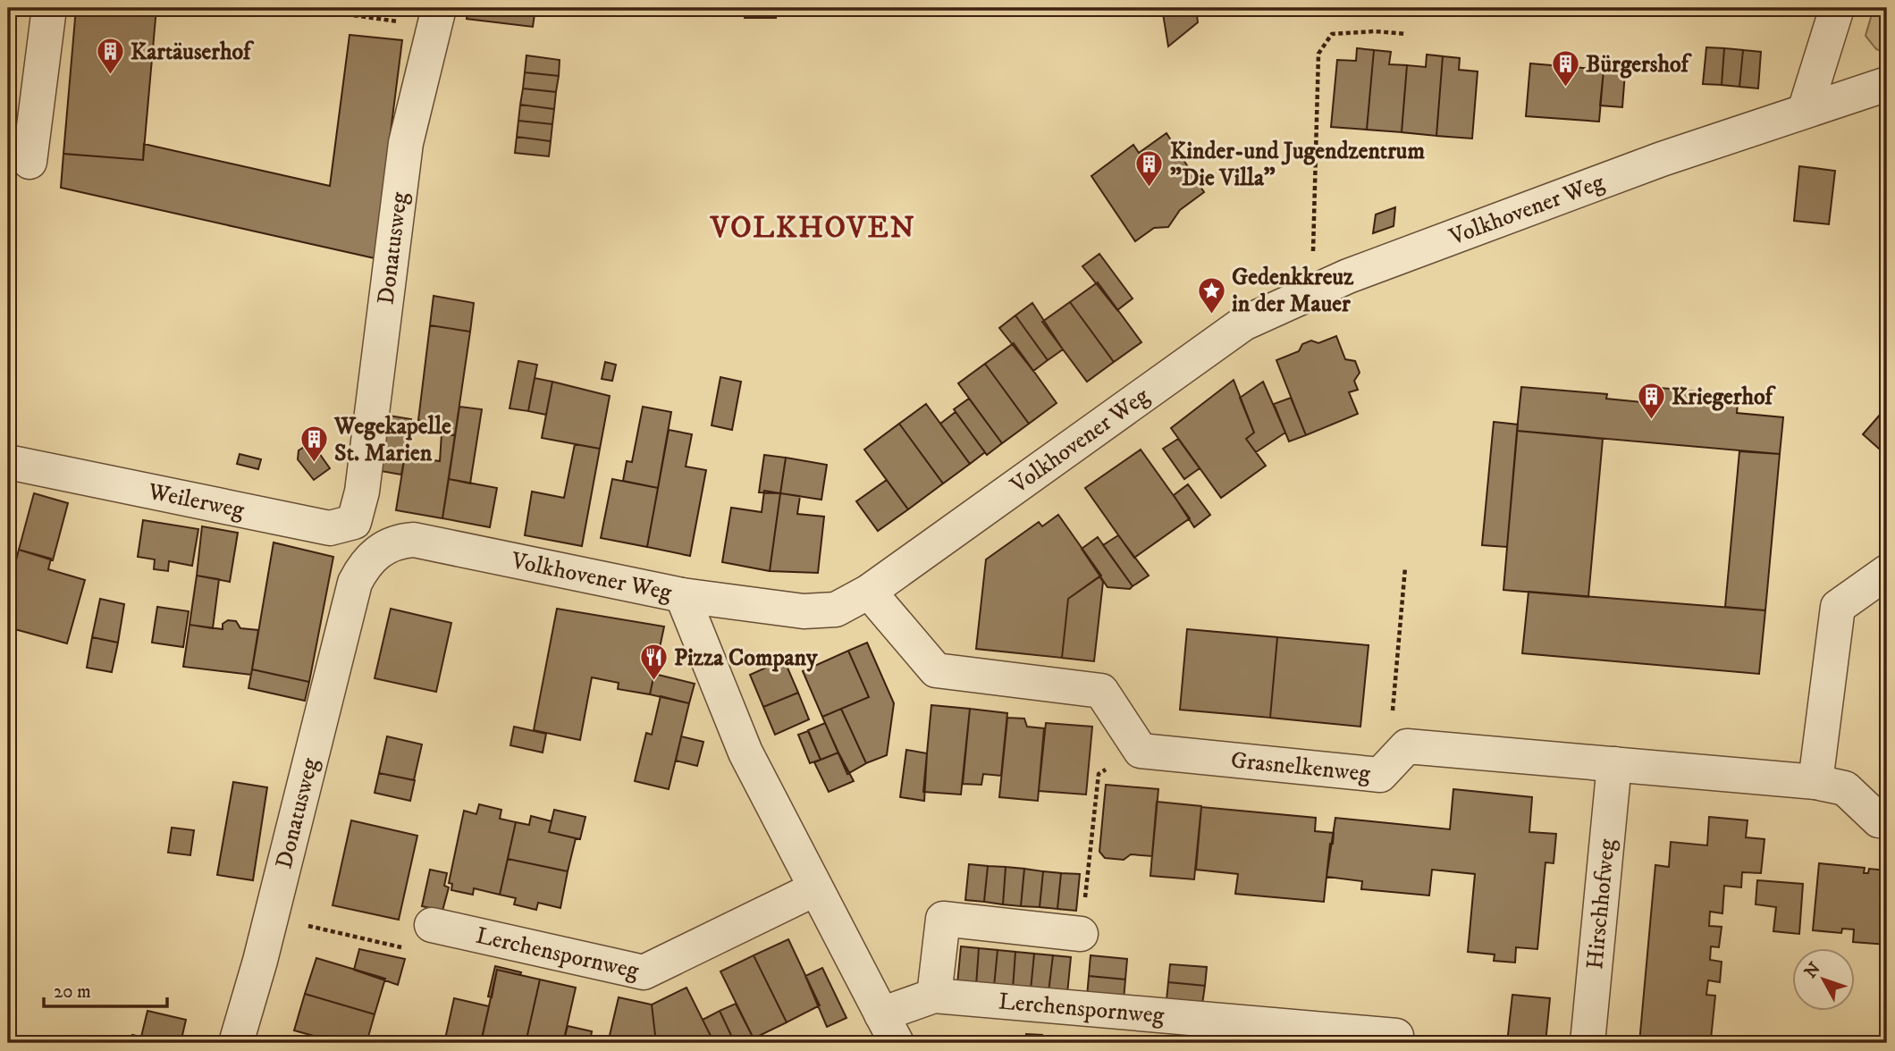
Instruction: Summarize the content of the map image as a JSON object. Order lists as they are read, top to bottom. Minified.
{"streets":{"street":["Volkhovener Weg","Donatusweg","Weilerweg","Grasnelkenweg","Hirschhofweg","Lerchenspornweg"]},"crossings":[["Volkhovener Weg","Donatusweg"],["Volkhovener Weg","Lerchenspornweg"],["Donatusweg","Weilerweg"]],"districts":["VOLKHOVEN"],"places":{"building":["Kartäuserhof","Bürgershof","Kinder-und Jugendzentrum \"Die Villa\"","Kriegerhof","Wegekapelle St. Marien"],"place":["Gedenkkreuz in der Mauer"],"restaurant":["Pizza Company"]},"scale_bar":"20 m","north":"top left"}
